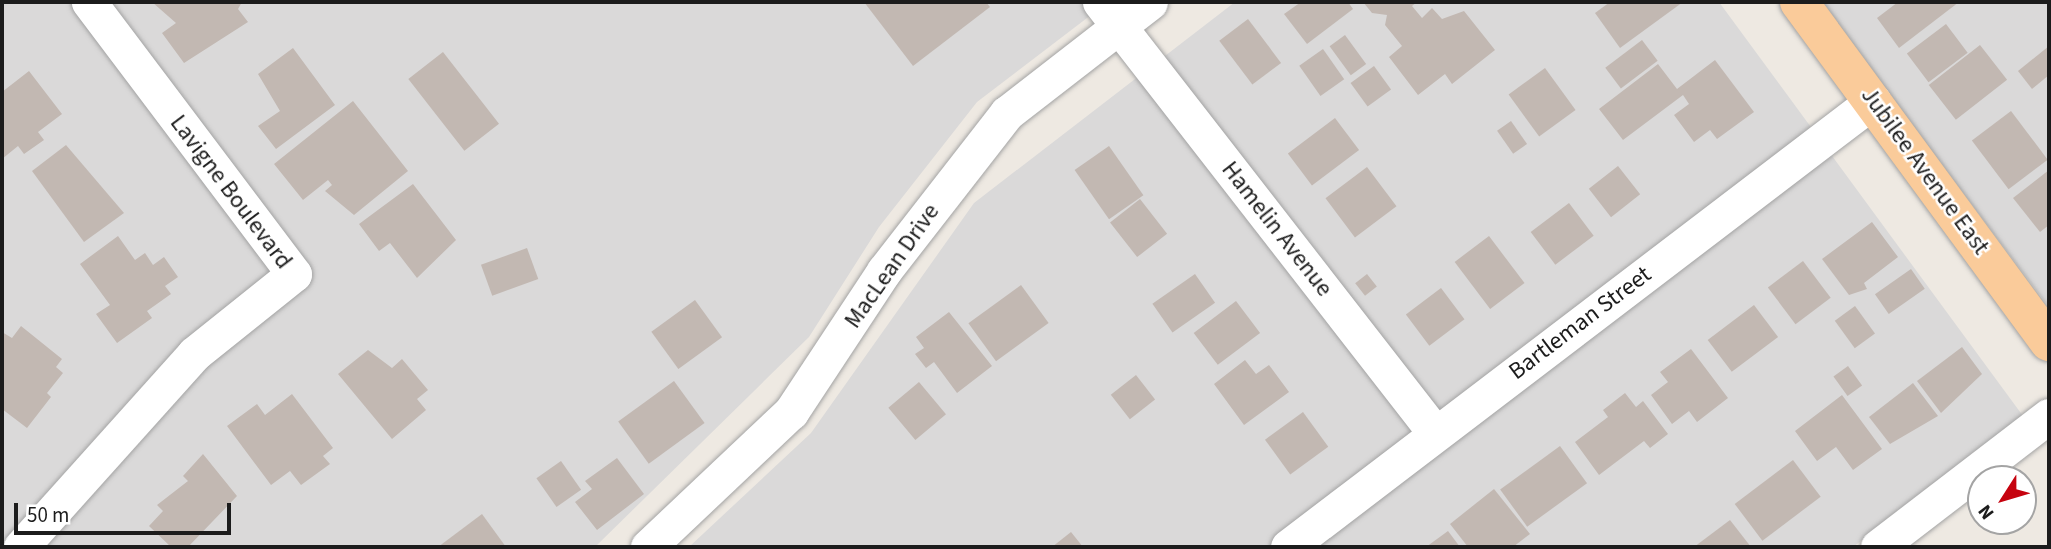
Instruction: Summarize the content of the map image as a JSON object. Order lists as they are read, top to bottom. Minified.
{"streets":{"main road":["Jubilee Avenue East"],"street":["Lavigne Boulevard","Hamelin Avenue","MacLean Drive","Bartleman Street"]},"crossings":[["Jubilee Avenue East","Bartleman Street"],["Hamelin Avenue","MacLean Drive"],["Hamelin Avenue","Bartleman Street"]],"scale_bar":"50 m","north":"bottom left"}
